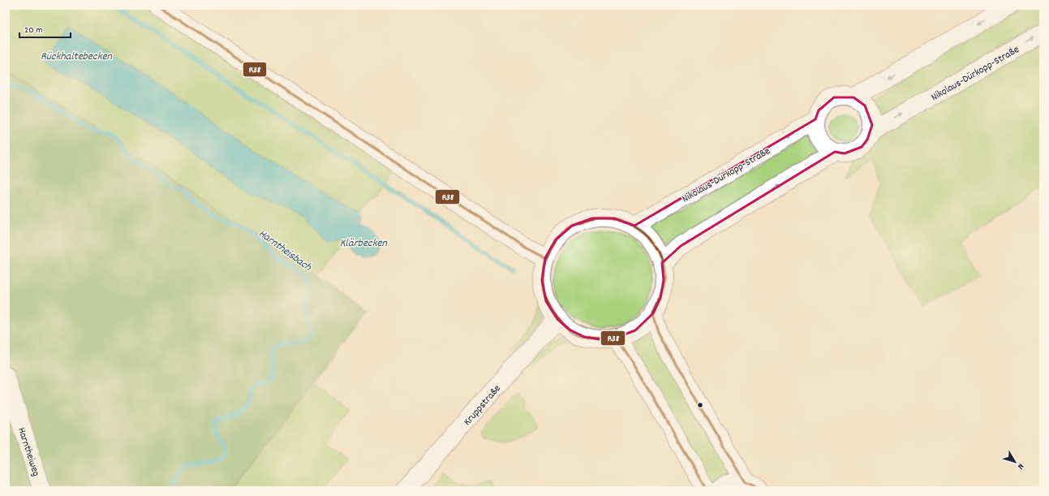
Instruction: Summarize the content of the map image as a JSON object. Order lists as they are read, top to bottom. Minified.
{"streets":{"street":["Nikolaus-Dürkopp-Straße","Kruppstraße","Harntheiweg"]},"water":["Rückhaltebecken","Klärbecken","Harntheisbach"],"lines":["transit line R38"],"scale_bar":"20 m","north":"bottom right"}
